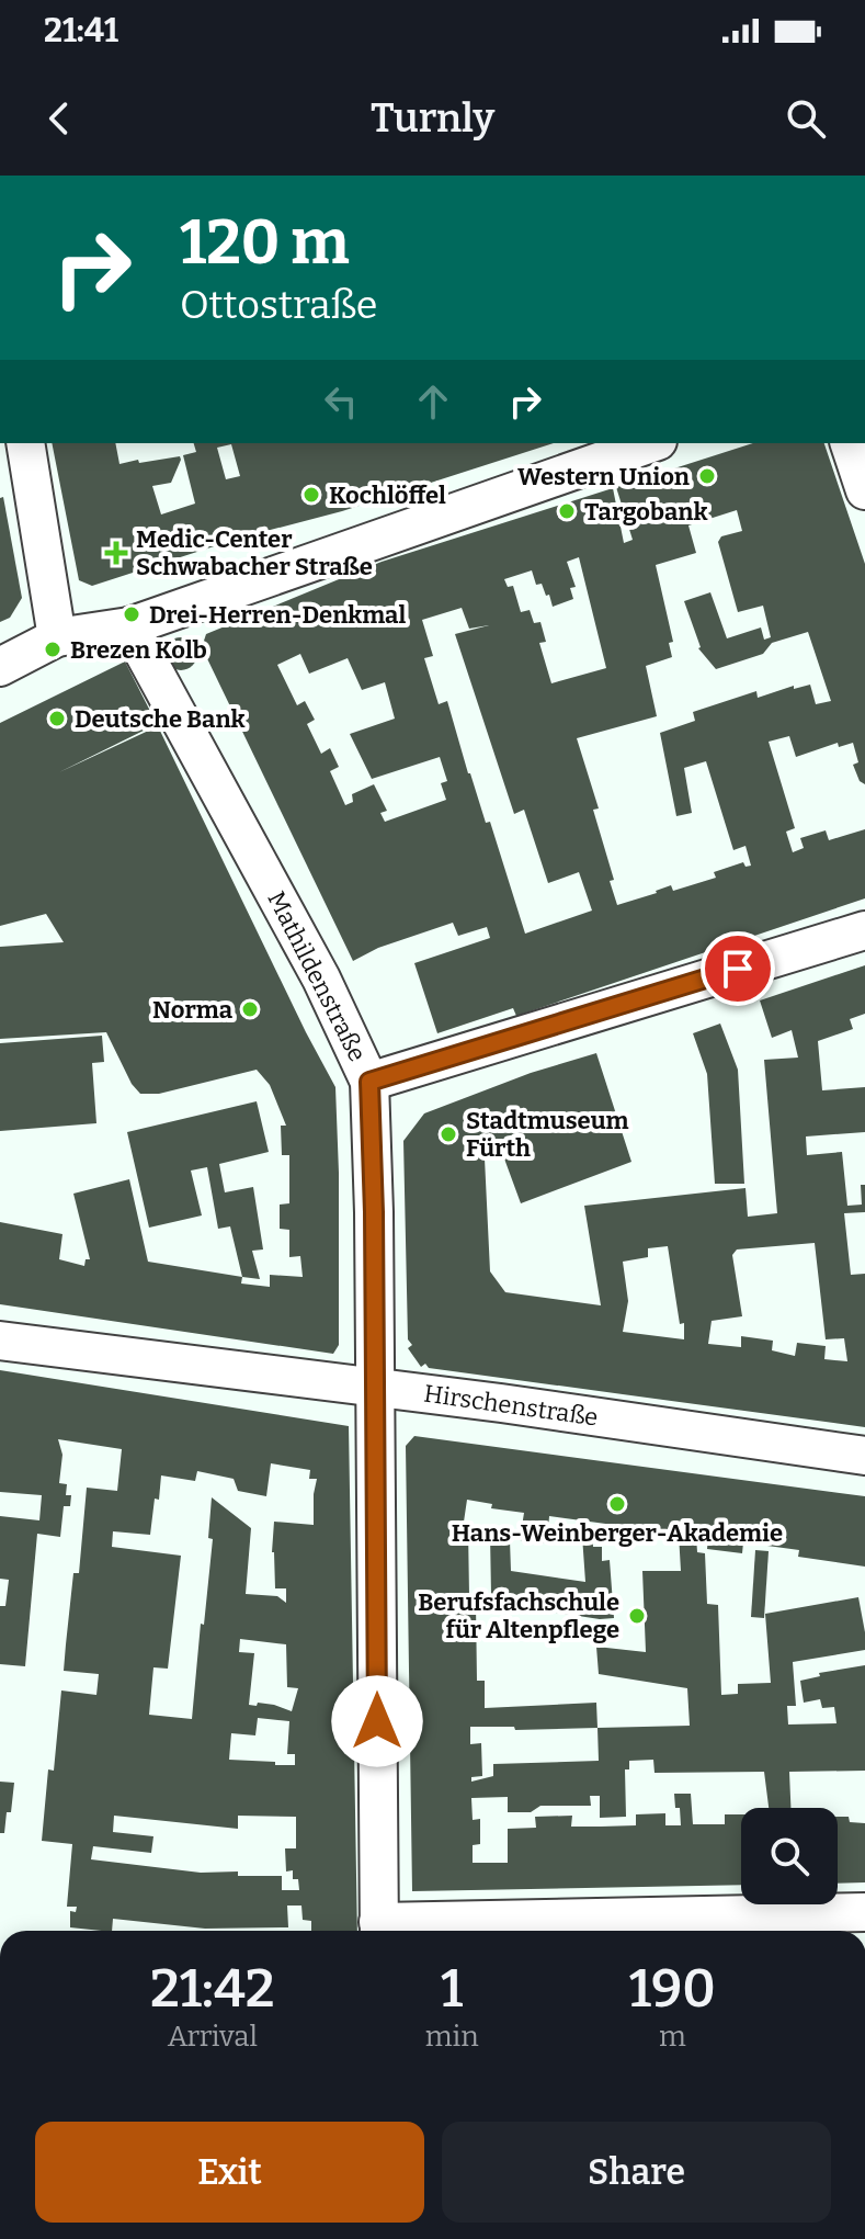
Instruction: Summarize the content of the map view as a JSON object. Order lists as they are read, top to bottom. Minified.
{"streets":{"street":["Mathildenstraße","Hirschenstraße"]},"crossings":[["Mathildenstraße","Hirschenstraße"]],"places":{"other":["Western Union","Kochlöffel","Targobank","Drei-Herren-Denkmal","Brezen Kolb","Deutsche Bank","Norma","Stadtmuseum Fürth","Hans-Weinberger-Akademie","Berufsfachschule für Altenpflege"],"health":["Medic-Center Schwabacher Straße"]},"page":{"status":"21:41","header":"Turnly","turn":["120 m","Ottostraße"],"eta":["21:42","Arrival","1","min","190","m"],"buttons":["Exit","Share"]}}
